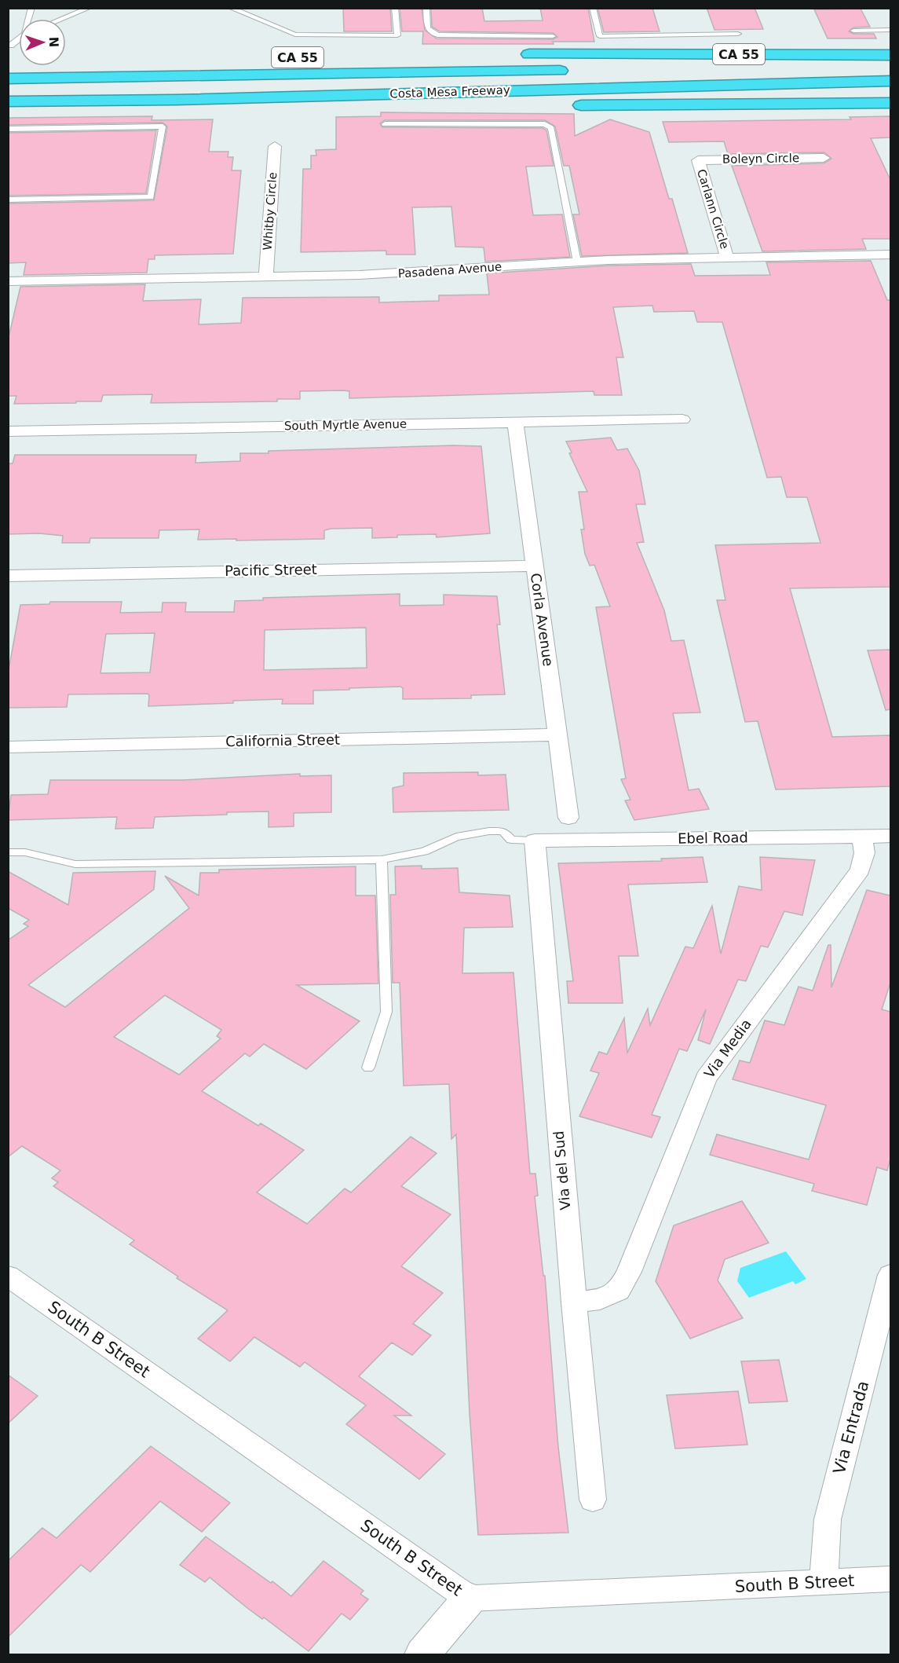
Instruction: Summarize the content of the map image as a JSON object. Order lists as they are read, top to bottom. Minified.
{"streets":{"highway":["CA 55","Costa Mesa Freeway"],"street":["Boleyn Circle","Carlann Circle","Whitby Circle","Pasadena Avenue","South Myrtle Avenue","Pacific Street","Corla Avenue","California Street","Ebel Road","Via Media","Via del Sud","South B Street","Via Entrada"]},"crossings":[["Boleyn Circle","Carlann Circle"],["Carlann Circle","Pasadena Avenue"],["Whitby Circle","Pasadena Avenue"],["South Myrtle Avenue","Corla Avenue"],["Pacific Street","Corla Avenue"],["Corla Avenue","California Street"],["Ebel Road","Via Media"],["Ebel Road","Via del Sud"],["Via Media","Via del Sud"],["South B Street","Via Entrada"]],"north":"right"}
